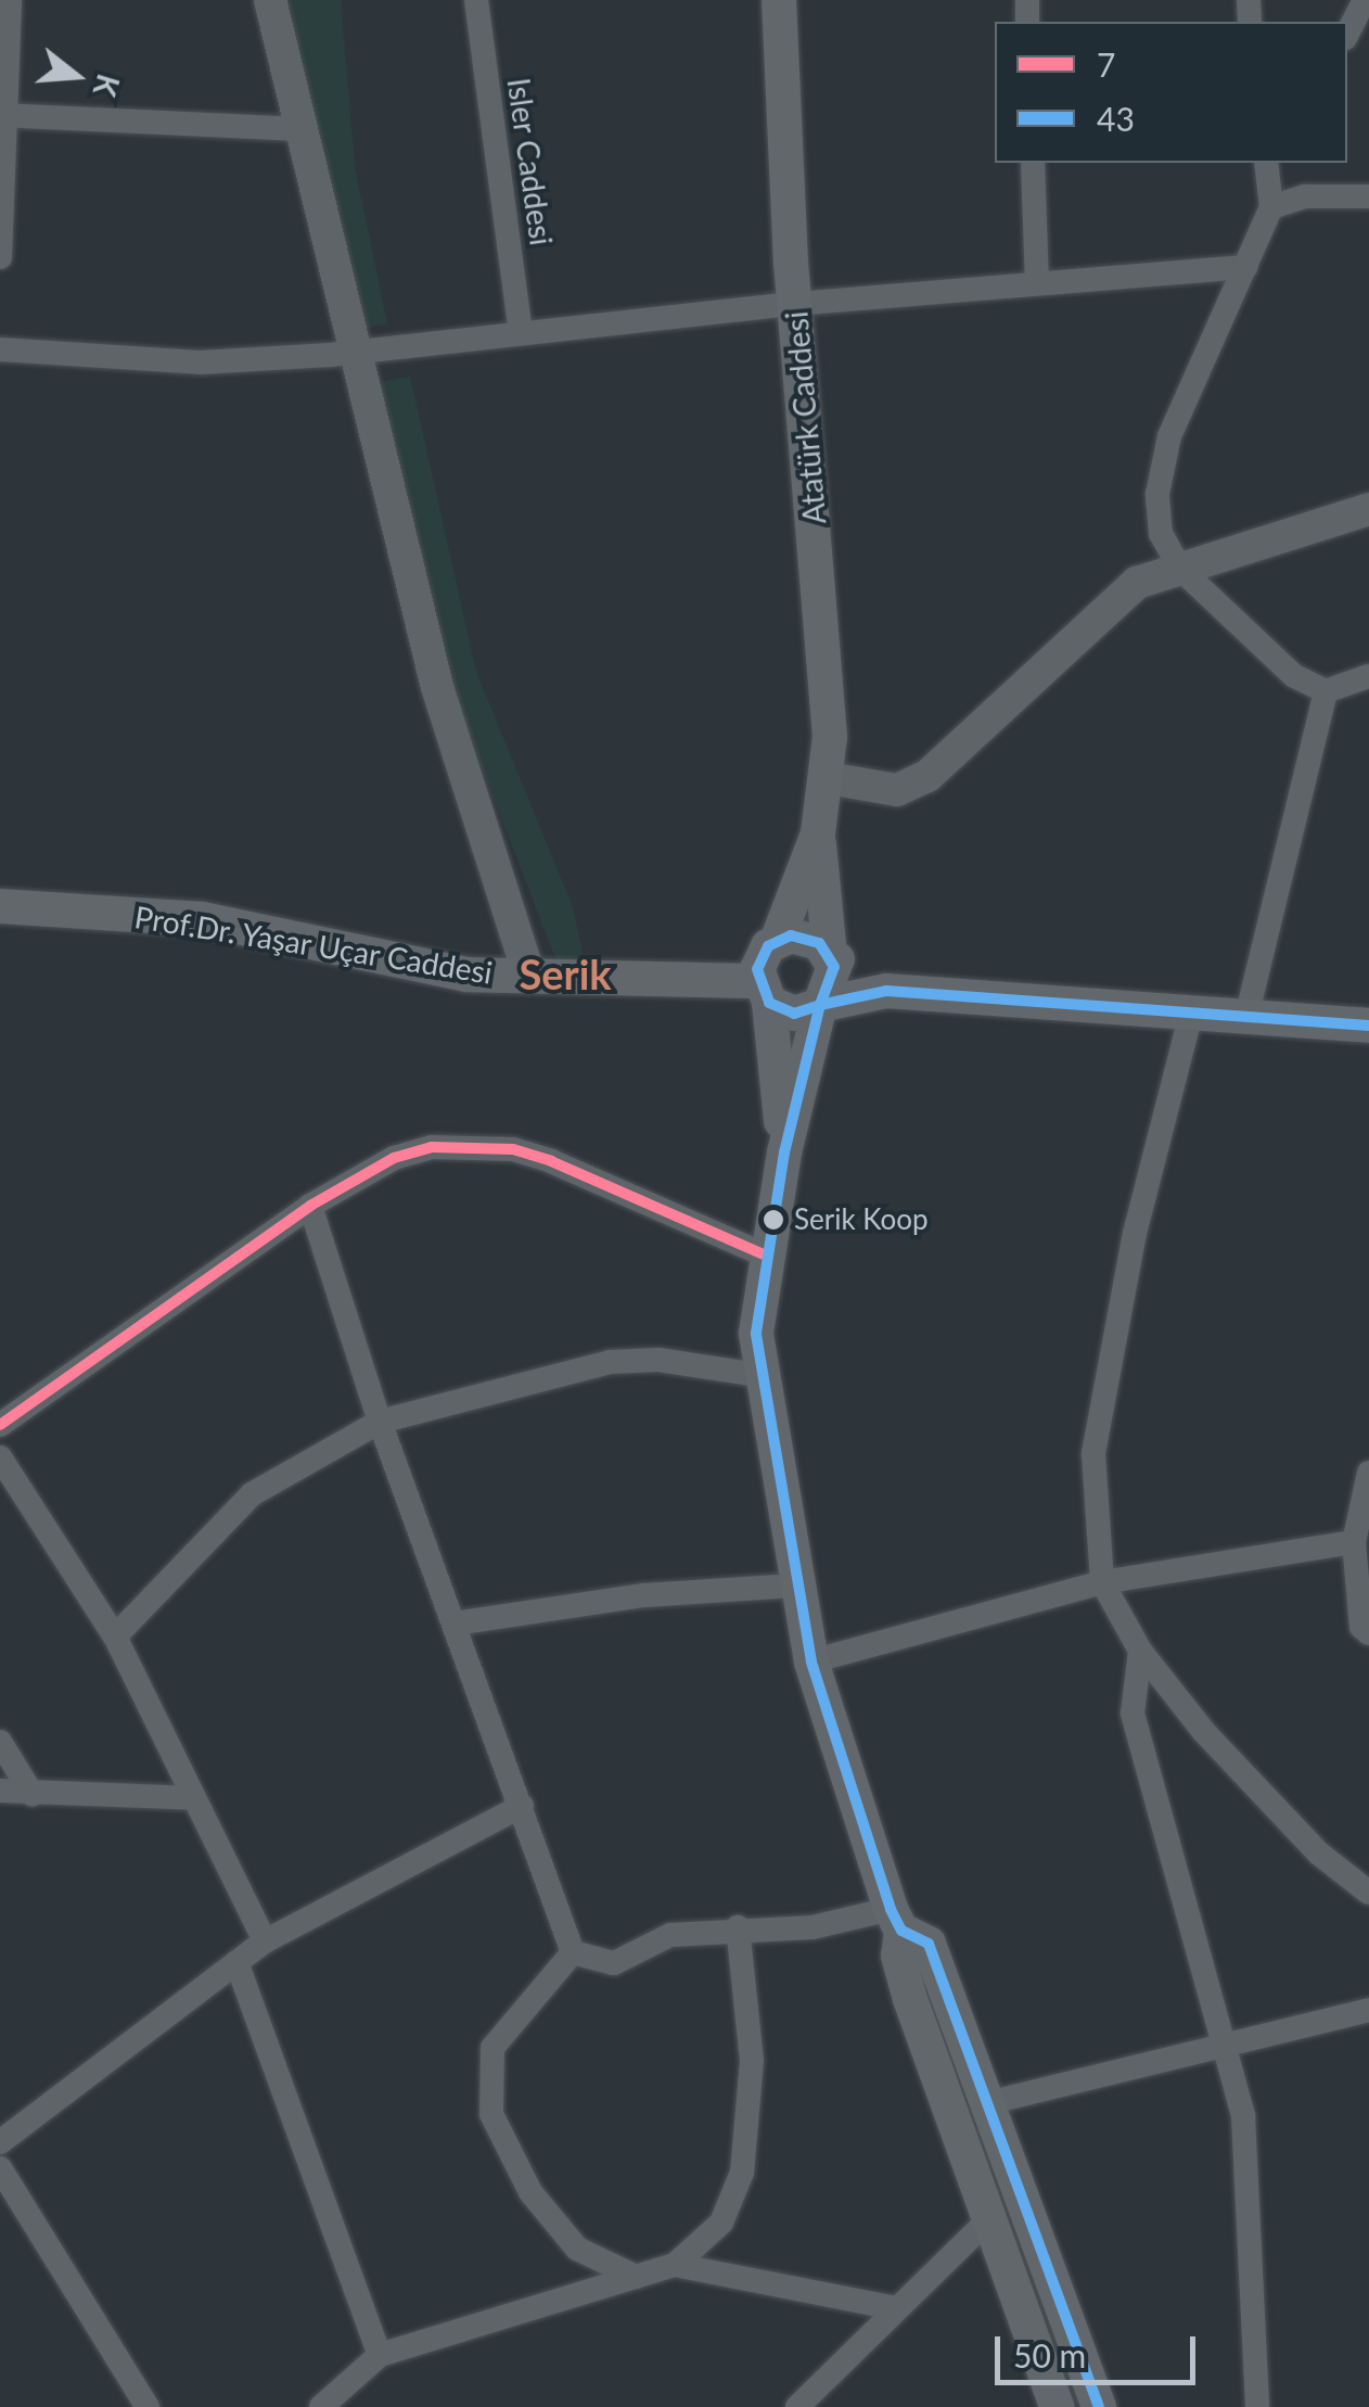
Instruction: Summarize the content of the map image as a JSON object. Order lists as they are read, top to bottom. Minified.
{"streets":{"main road":["Atatürk Caddesi","Prof.Dr. Yaşar Uçar Caddesi"],"street":["Isler Caddesi"]},"crossings":[["Atatürk Caddesi","Prof.Dr. Yaşar Uçar Caddesi"]],"districts":["Serik"],"places":["Serik Koop"],"lines":["transit line 43","transit line 7"],"legend":["7","43"],"scale_bar":"50 m","north":"right"}
